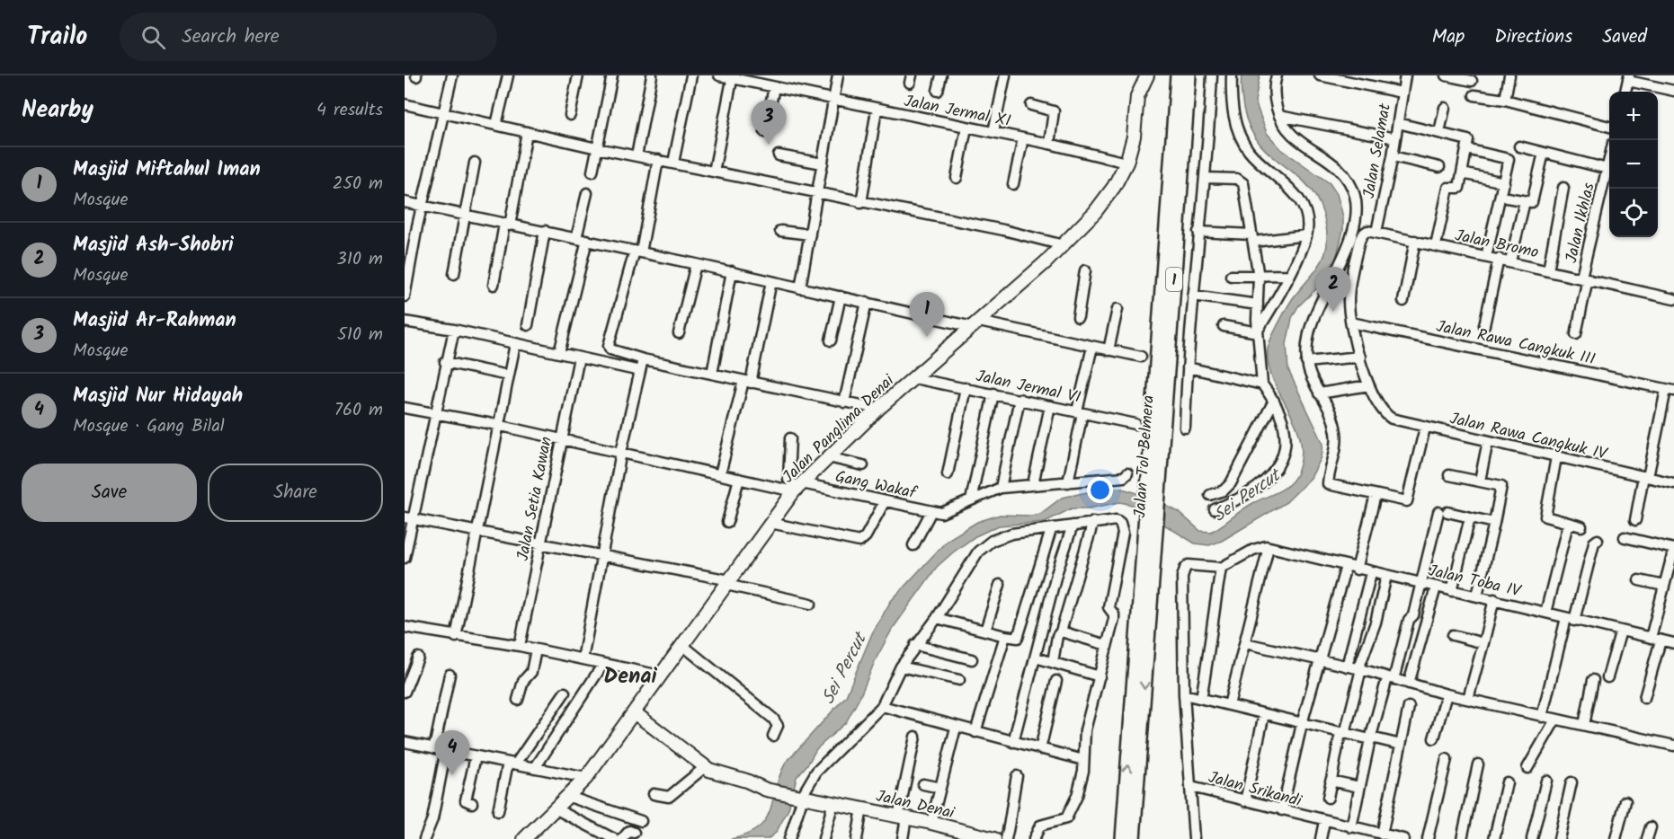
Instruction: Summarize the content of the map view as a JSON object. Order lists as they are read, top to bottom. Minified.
{"streets":{"highway":["1","Jalan Tol Belmera"],"main road":["Jalan Panglima Denai","Jalan Denai"],"street":["Jalan Jermal XI","Jalan Selamat","Jalan Ikhlas","Jalan Bromo","Jalan Rawa Cangkuk III","Jalan Jermal VI","Jalan Rawa Cangkuk IV","Gang Wakaf","Jalan Setia Kawan","Jalan Toba IV","Jalan Srikandi"]},"crossings":[["Jalan Jermal XI","Jalan Panglima Denai"],["Jalan Selamat","Jalan Bromo"],["Jalan Ikhlas","Jalan Bromo"],["Jalan Jermal VI","Jalan Panglima Denai"],["Jalan Panglima Denai","Gang Wakaf"],["Jalan Panglima Denai","Jalan Denai"],["Gang Wakaf","Jalan Setia Kawan"]],"districts":["Denai"],"water":["Sei Percut"],"page":{"header":"Trailo","search":"Search here","nav":["Map","Directions","Saved"],"heading":["Nearby","4 results"],"map_buttons":["+","−"],"pins":["3","2","1","4"],"list":[{"mark":"1","name":"Masjid Miftahul Iman","note":"Mosque","value":"250 m"},{"mark":"2","name":"Masjid Ash-Shobri","note":"Mosque","value":"310 m"},{"mark":"3","name":"Masjid Ar-Rahman","note":"Mosque","value":"510 m"},{"mark":"4","name":"Masjid Nur Hidayah","note":"Mosque · Gang Bilal","value":"760 m"}],"buttons":["Save","Share"]}}
